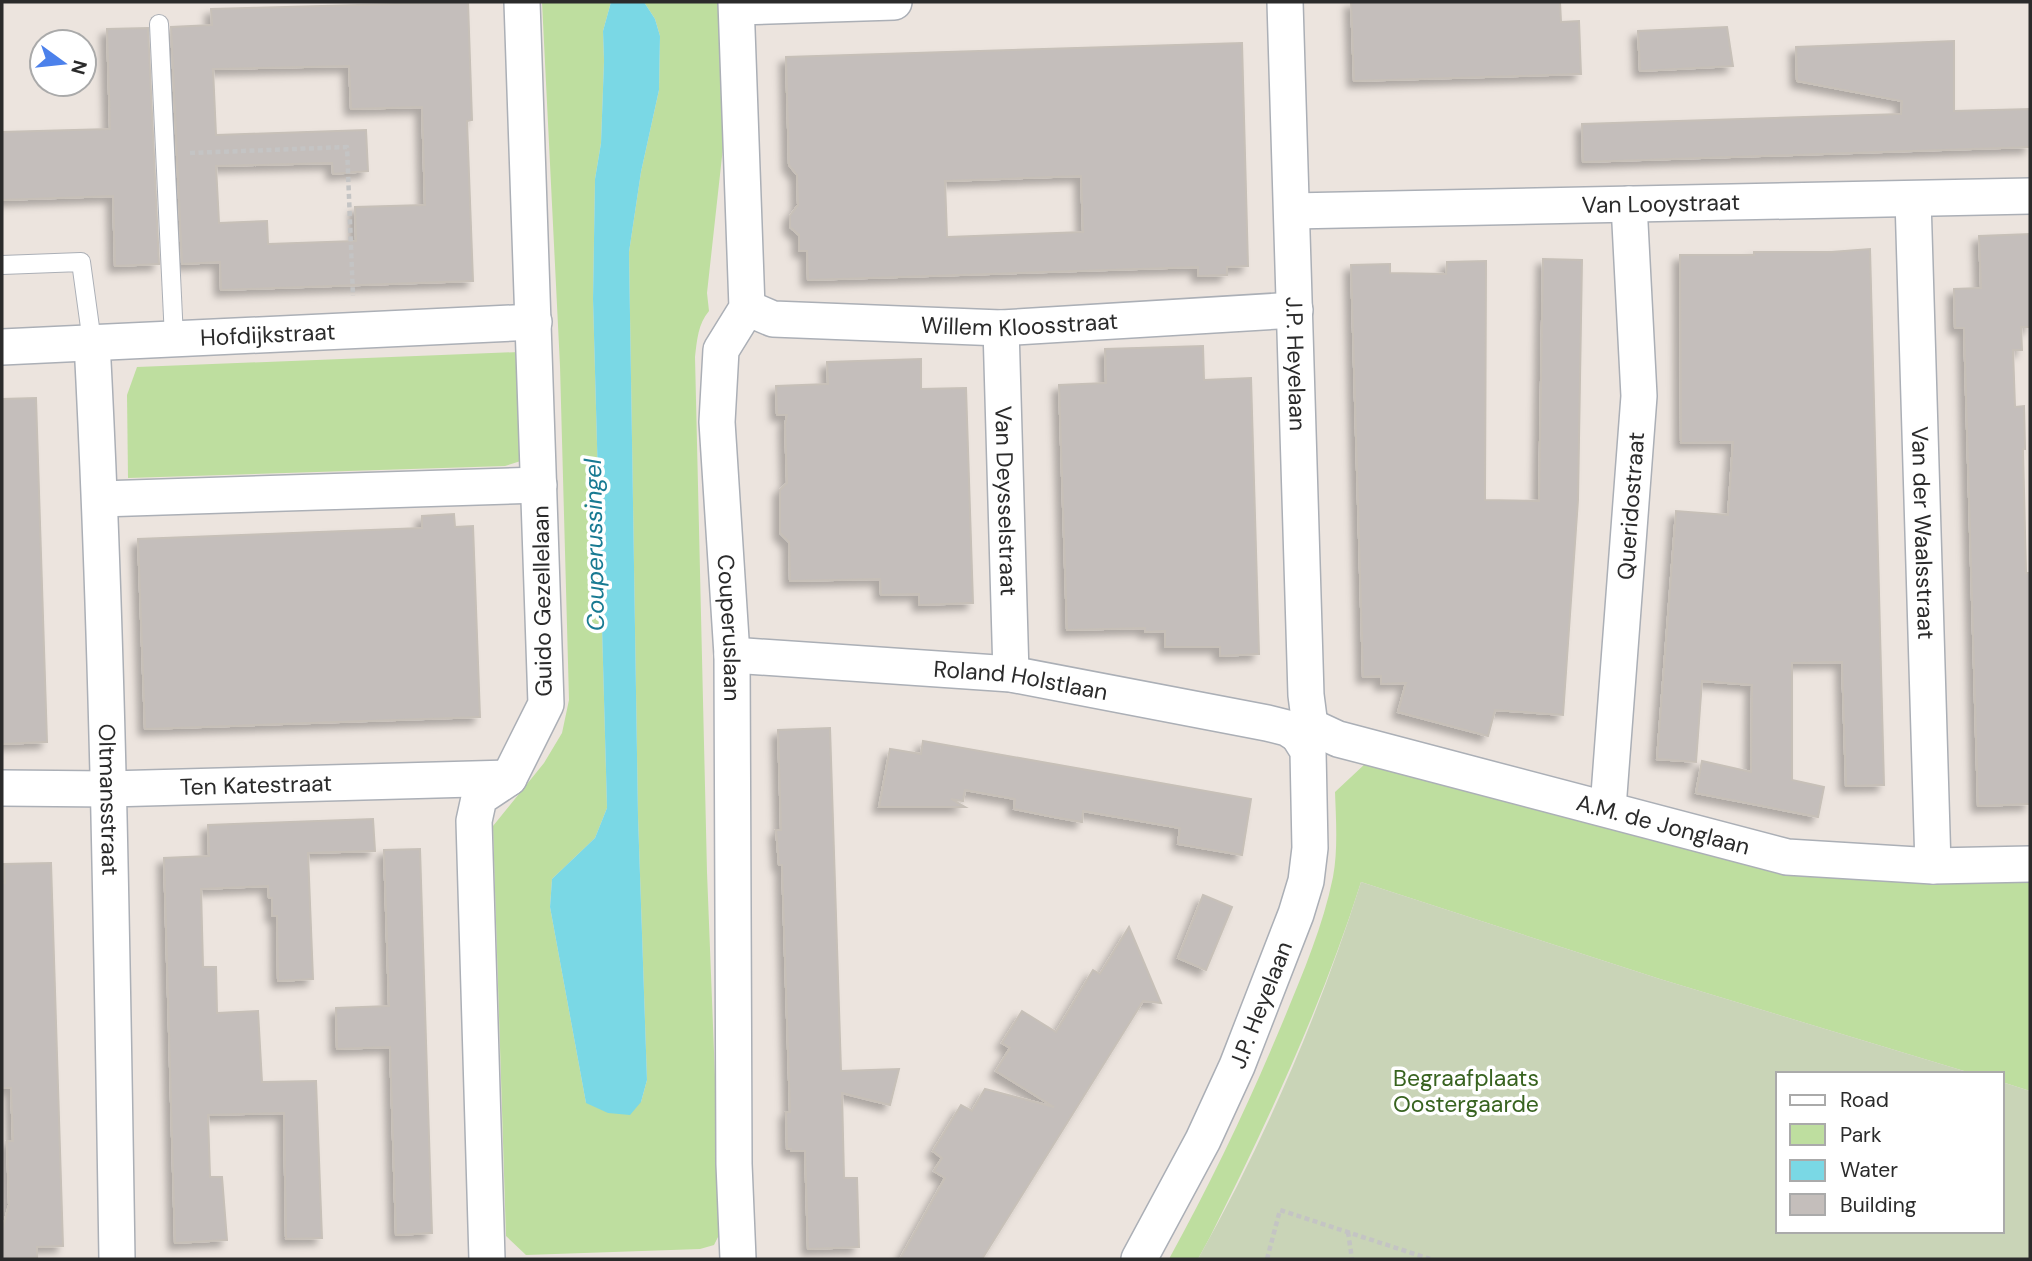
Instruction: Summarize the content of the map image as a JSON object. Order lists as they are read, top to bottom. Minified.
{"streets":{"street":["Van Looystraat","Willem Kloosstraat","Hofdijkstraat","J.P. Heyelaan","Van Deysselstraat","Queridostraat","Van der Waalsstraat","Guido Gezellelaan","Couperuslaan","Roland Holstlaan","Ten Katestraat","Oltmansstraat","A.M. de Jonglaan"]},"crossings":[["Van Looystraat","J.P. Heyelaan"],["Van Looystraat","Queridostraat"],["Van Looystraat","Van der Waalsstraat"],["Willem Kloosstraat","J.P. Heyelaan"],["Willem Kloosstraat","Van Deysselstraat"],["Willem Kloosstraat","Couperuslaan"],["Hofdijkstraat","Guido Gezellelaan"],["Hofdijkstraat","Oltmansstraat"],["J.P. Heyelaan","Roland Holstlaan"],["J.P. Heyelaan","A.M. de Jonglaan"],["Van Deysselstraat","Roland Holstlaan"],["Queridostraat","A.M. de Jonglaan"],["Van der Waalsstraat","A.M. de Jonglaan"],["Guido Gezellelaan","Ten Katestraat"],["Couperuslaan","Roland Holstlaan"],["Roland Holstlaan","A.M. de Jonglaan"],["Ten Katestraat","Oltmansstraat"]],"water":["Couperussingel"],"parks":["Begraafplaats Oostergaarde"],"legend":["Road","Park","Water","Building"],"north":"right"}
